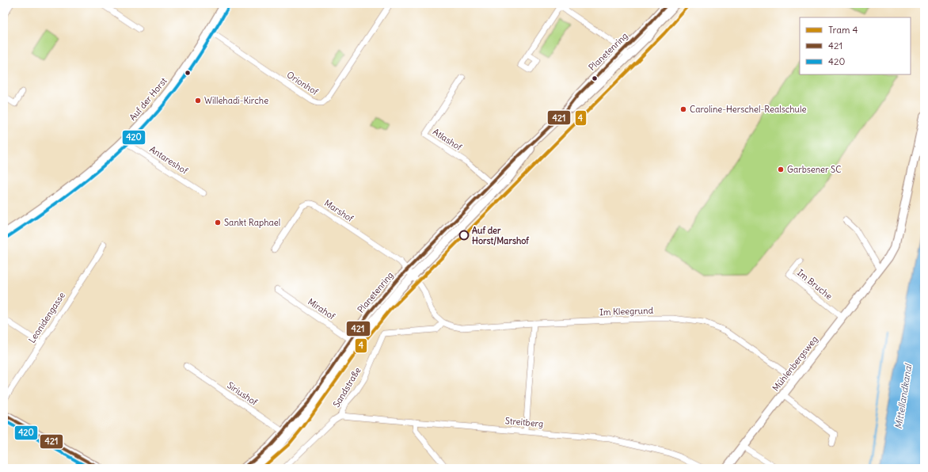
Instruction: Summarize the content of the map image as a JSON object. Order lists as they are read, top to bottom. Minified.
{"streets":{"street":["Planetenring","Orionhof","Auf der Horst","Atlashof","Antareshof","Marshof","Im Bruche","Mirahof","Im Kleegrund","Leonidengasse","Mühlenbergsweg","Sandstraße","Siriushof","Streitberg"]},"crossings":[["Planetenring","Atlashof"],["Planetenring","Marshof"],["Planetenring","Mirahof"],["Planetenring","Im Kleegrund"],["Planetenring","Siriushof"],["Orionhof","Auf der Horst"],["Auf der Horst","Antareshof"],["Marshof","Im Kleegrund"],["Im Bruche","Mühlenbergsweg"],["Im Kleegrund","Mühlenbergsweg"],["Im Kleegrund","Sandstraße"],["Sandstraße","Streitberg"]],"water":["Mittellandkanal"],"places":["Willehadi-Kirche","Caroline-Herschel-Realschule","Garbsener SC","Sankt Raphael","Auf der Horst/Marshof"],"lines":["tram line 4","transit line 421","transit line 420"],"legend":["Tram 4","421","420"]}
